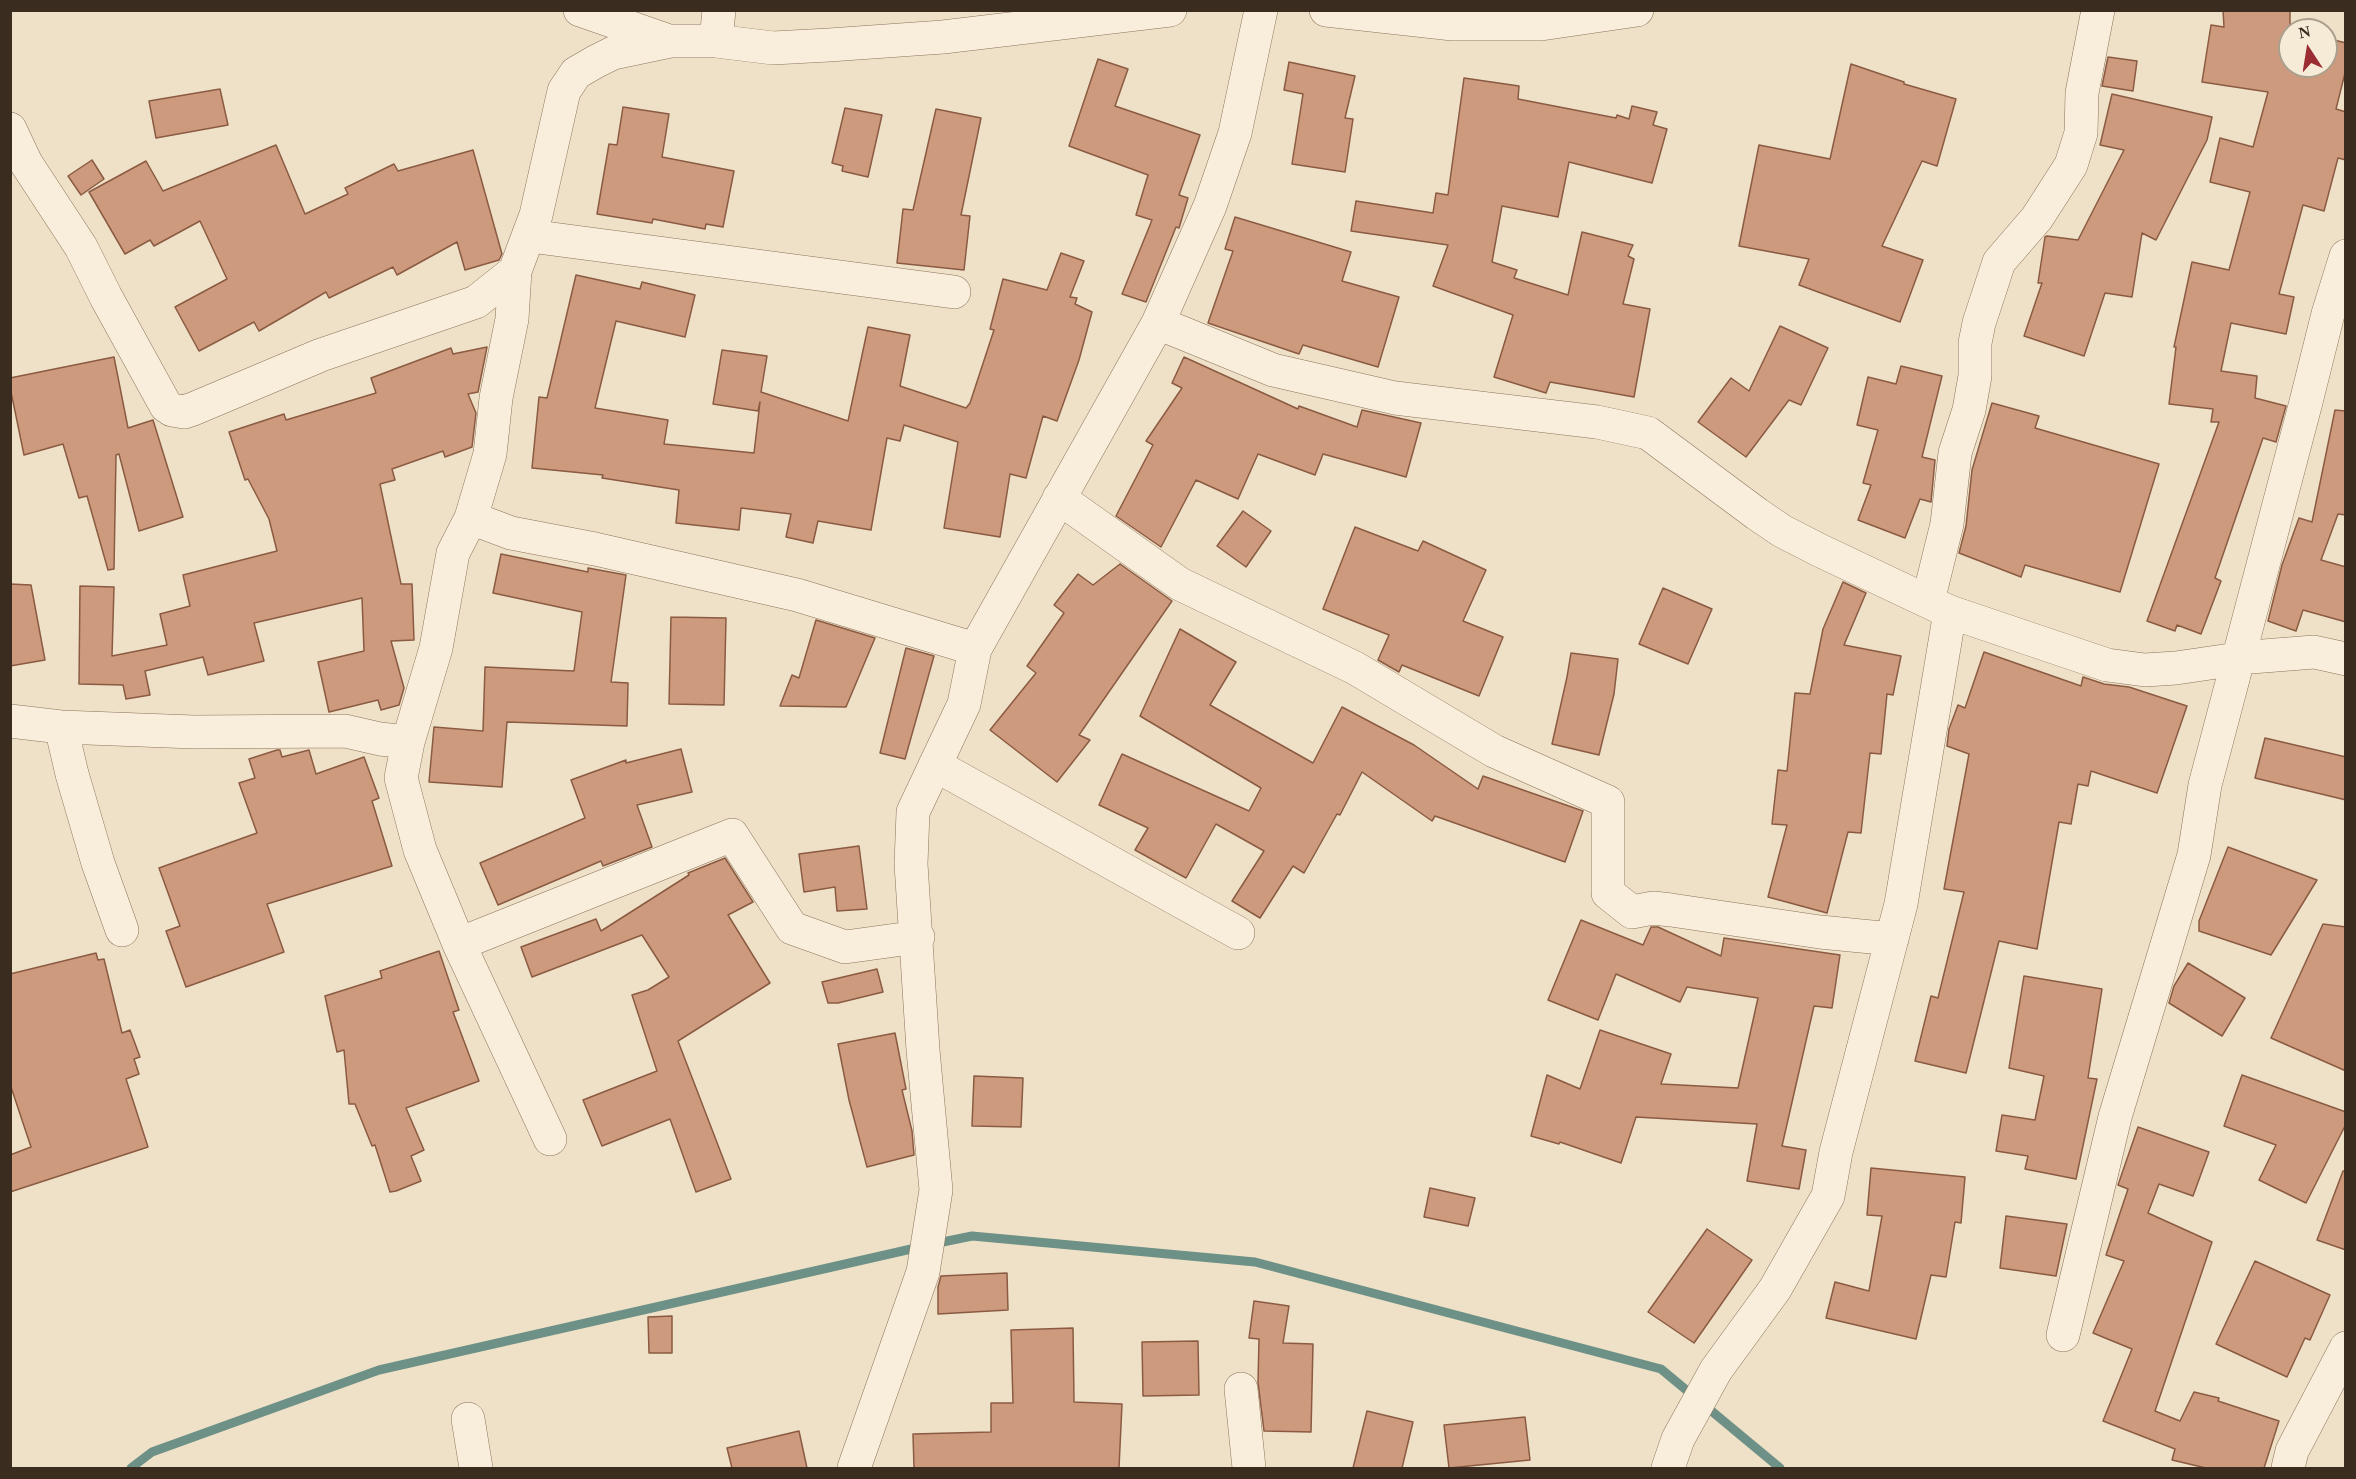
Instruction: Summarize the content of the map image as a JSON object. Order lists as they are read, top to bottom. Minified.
{"north":"top"}
